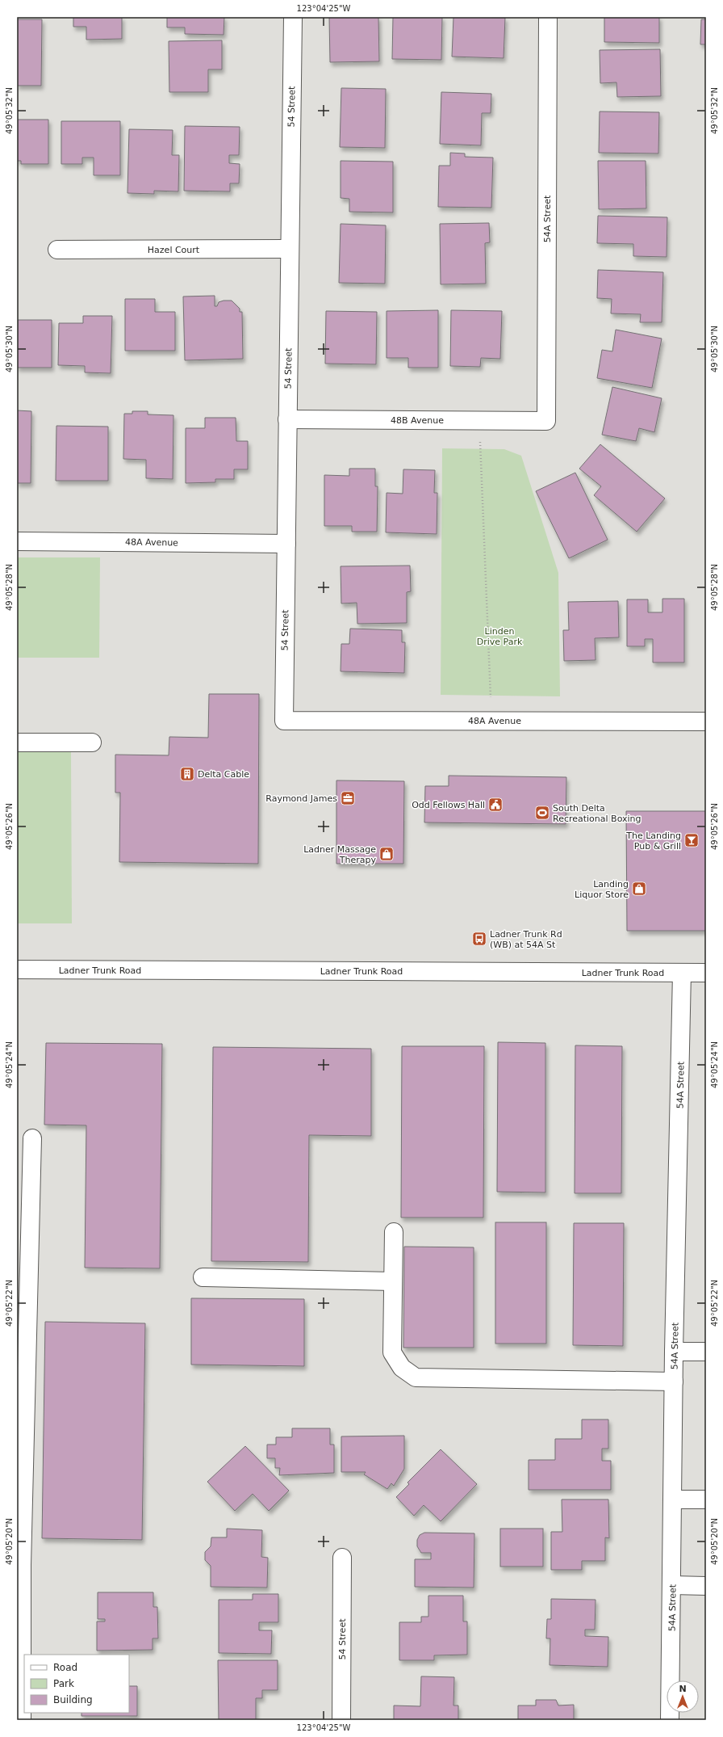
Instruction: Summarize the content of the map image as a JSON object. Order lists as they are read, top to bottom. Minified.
{"streets":{"street":["54 Street","54A Street","Hazel Court","48B Avenue","48A Avenue","Ladner Trunk Road"]},"crossings":[["54 Street","Hazel Court"],["54 Street","48B Avenue"],["54 Street","48A Avenue"],["54A Street","48B Avenue"],["54A Street","Ladner Trunk Road"]],"parks":["Linden Drive Park"],"places":{"building":["Delta Cable"],"office":["Raymond James"],"public building":["Odd Fellows Hall"],"sports":["South Delta Recreational Boxing"],"bar":["The Landing Pub & Grill"],"shop":["Ladner Massage Therapy","Landing Liquor Store"],"bus stop":["Ladner Trunk Rd (WB) at 54A St"]},"legend":["Road","Park","Building"],"north":"top","coordinates":["123°04'25\"W","49°05'32\"N","49°05'30\"N","49°05'28\"N","49°05'26\"N","49°05'24\"N","49°05'22\"N","49°05'20\"N"]}
